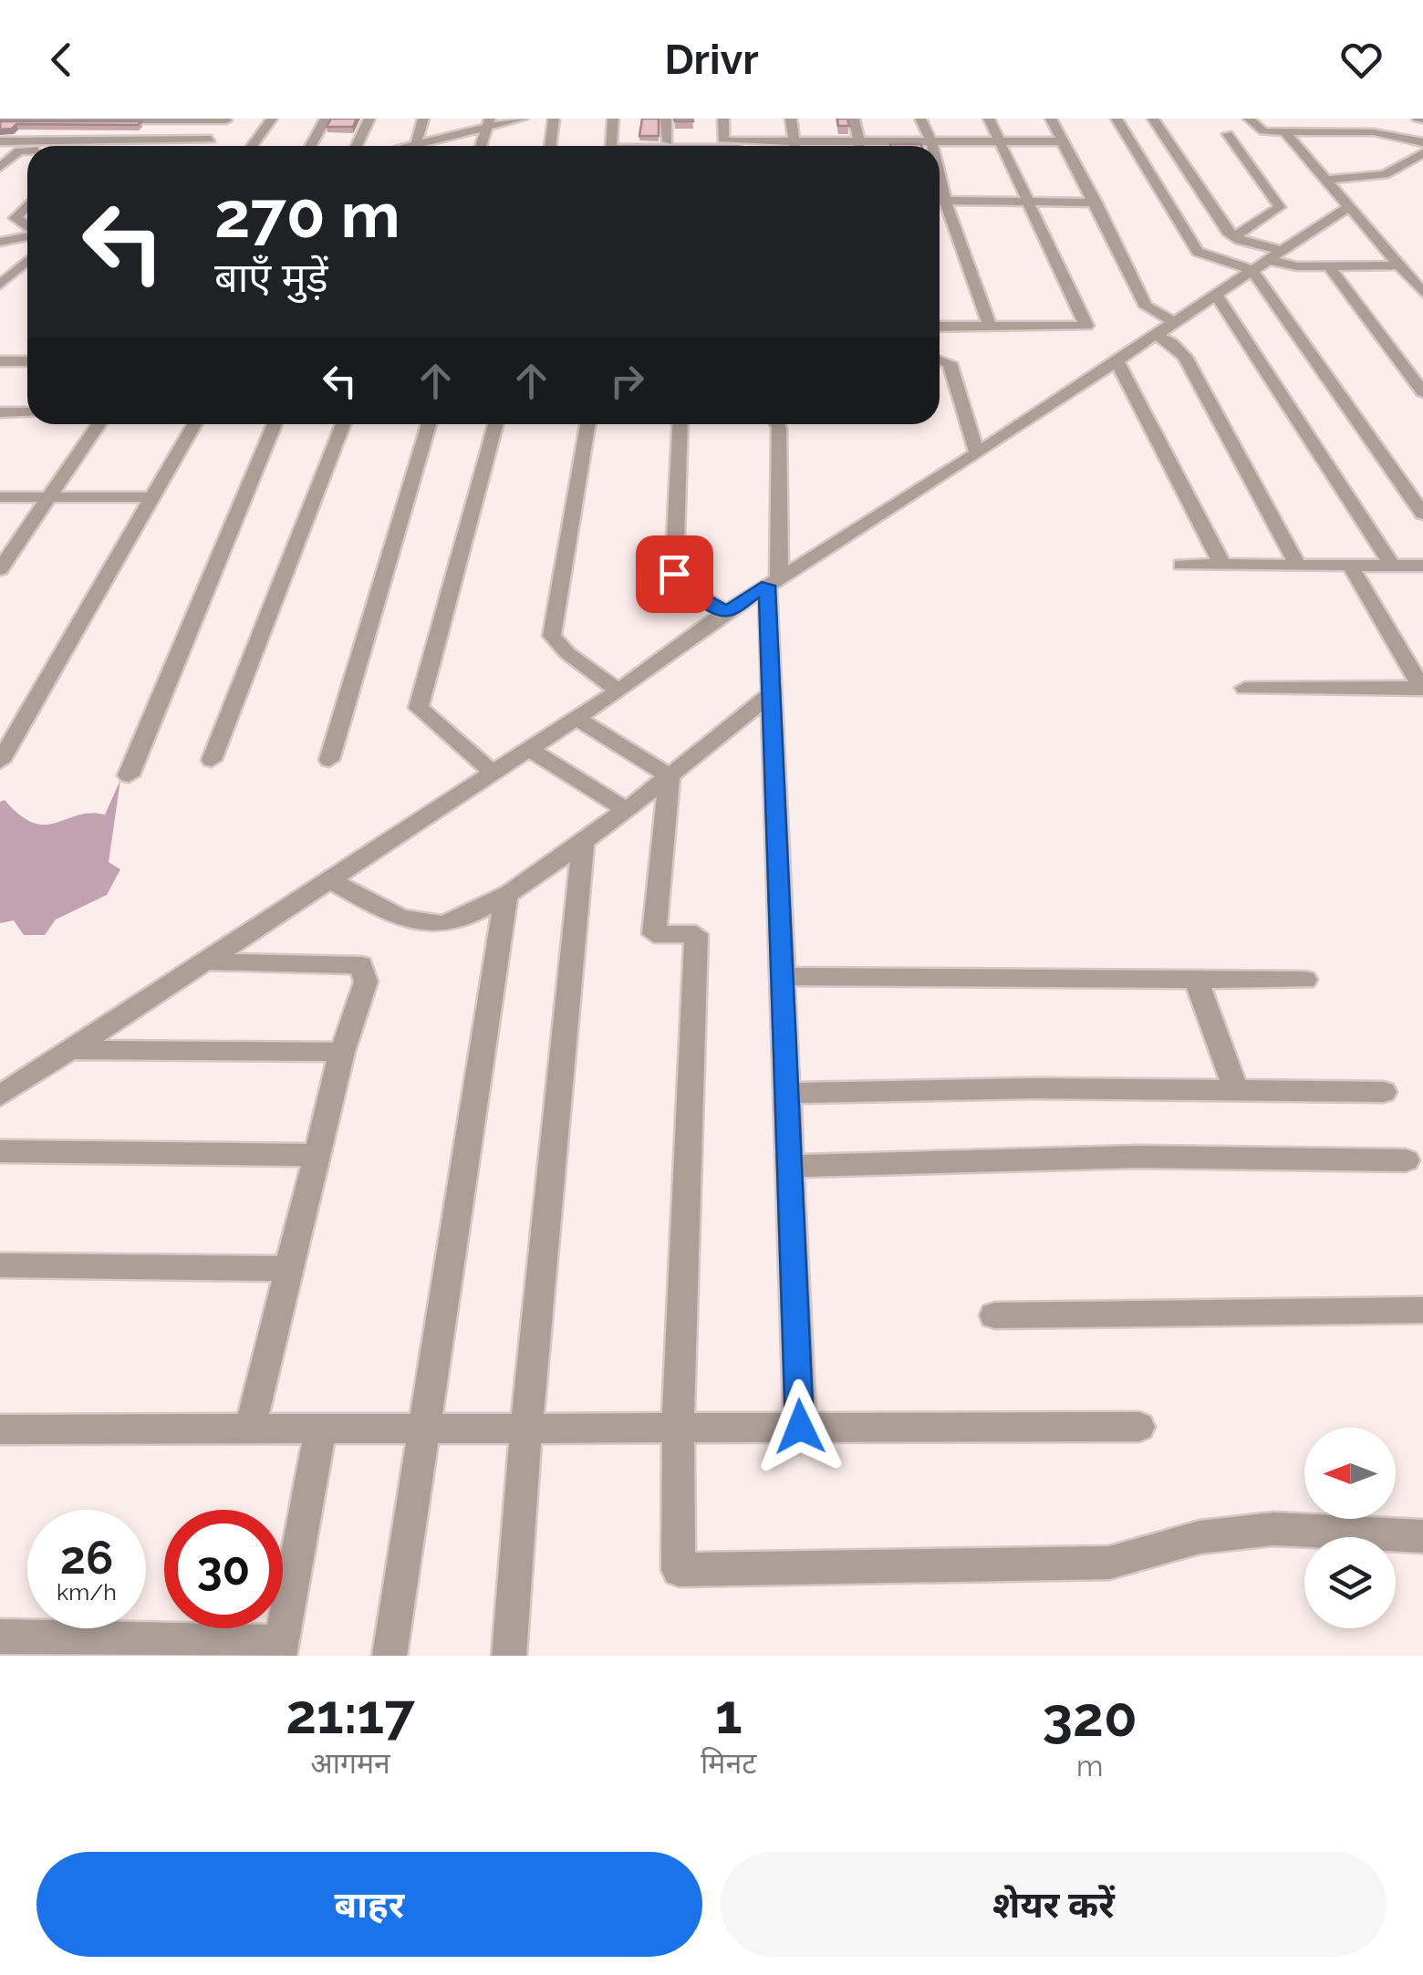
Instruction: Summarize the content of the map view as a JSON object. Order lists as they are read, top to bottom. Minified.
{"north":"left","page":{"header":"Drivr","turn":["270 m","बाएँ मुड़ें"],"speed":"26 km/h","limit":"30","eta":["21:17","आगमन","1","मिनट","320","m"],"buttons":["बाहर","शेयर करें"]}}
